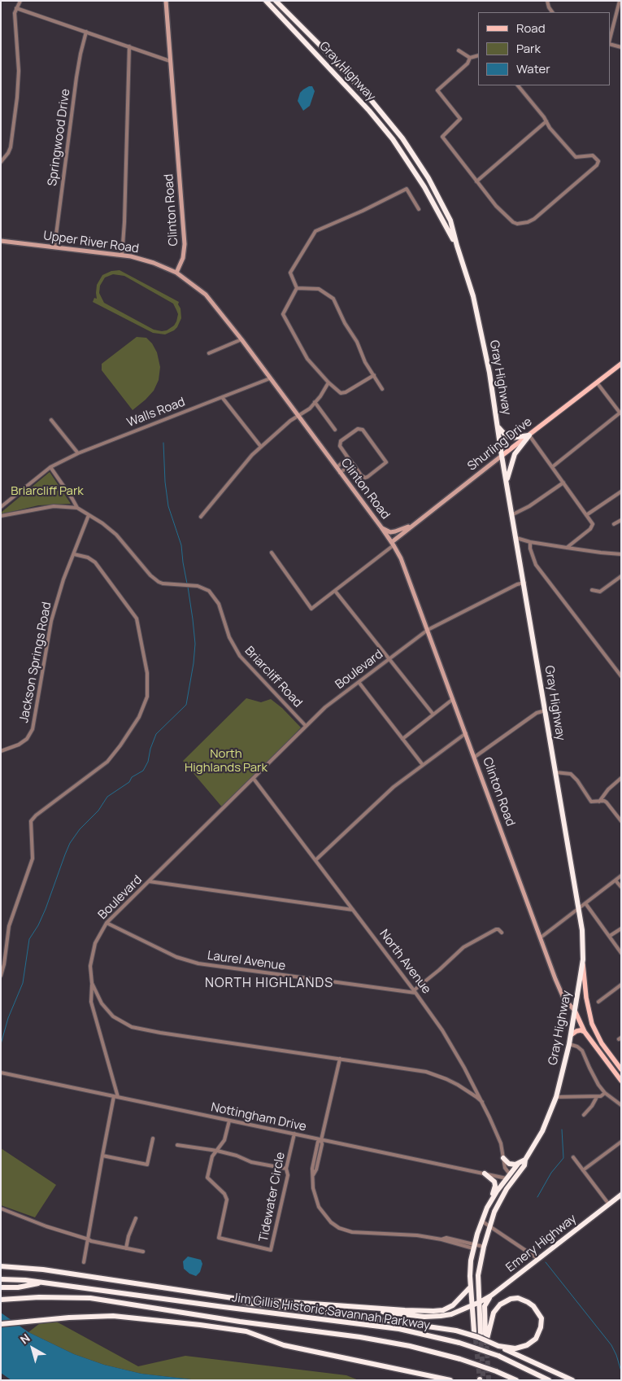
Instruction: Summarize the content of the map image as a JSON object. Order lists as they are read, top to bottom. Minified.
{"streets":{"highway":["Gray Highway","Emery Highway","Jim Gillis Historic Savannah Parkway"],"main road":["Shurling Drive"],"street":["Springwood Drive","Clinton Road","Upper River Road","Walls Road","Jackson Springs Road","Boulevard","Briarcliff Road","Laurel Avenue","North Avenue","Nottingham Drive","Tidewater Circle"]},"crossings":[["Gray Highway","Clinton Road"],["Gray Highway","Shurling Drive"],["Gray Highway","Boulevard"],["Springwood Drive","Upper River Road"],["Clinton Road","Upper River Road"],["Clinton Road","Walls Road"],["Clinton Road","Shurling Drive"],["Clinton Road","Boulevard"],["Jackson Springs Road","Briarcliff Road"],["Boulevard","Briarcliff Road"],["Boulevard","Laurel Avenue"],["Boulevard","North Avenue"],["Laurel Avenue","North Avenue"],["North Avenue","Nottingham Drive"],["Nottingham Drive","Tidewater Circle"]],"districts":["NORTH HIGHLANDS"],"parks":["Briarcliff Park","North Highlands Park"],"legend":["Road","Park","Water"],"north":"top left"}
